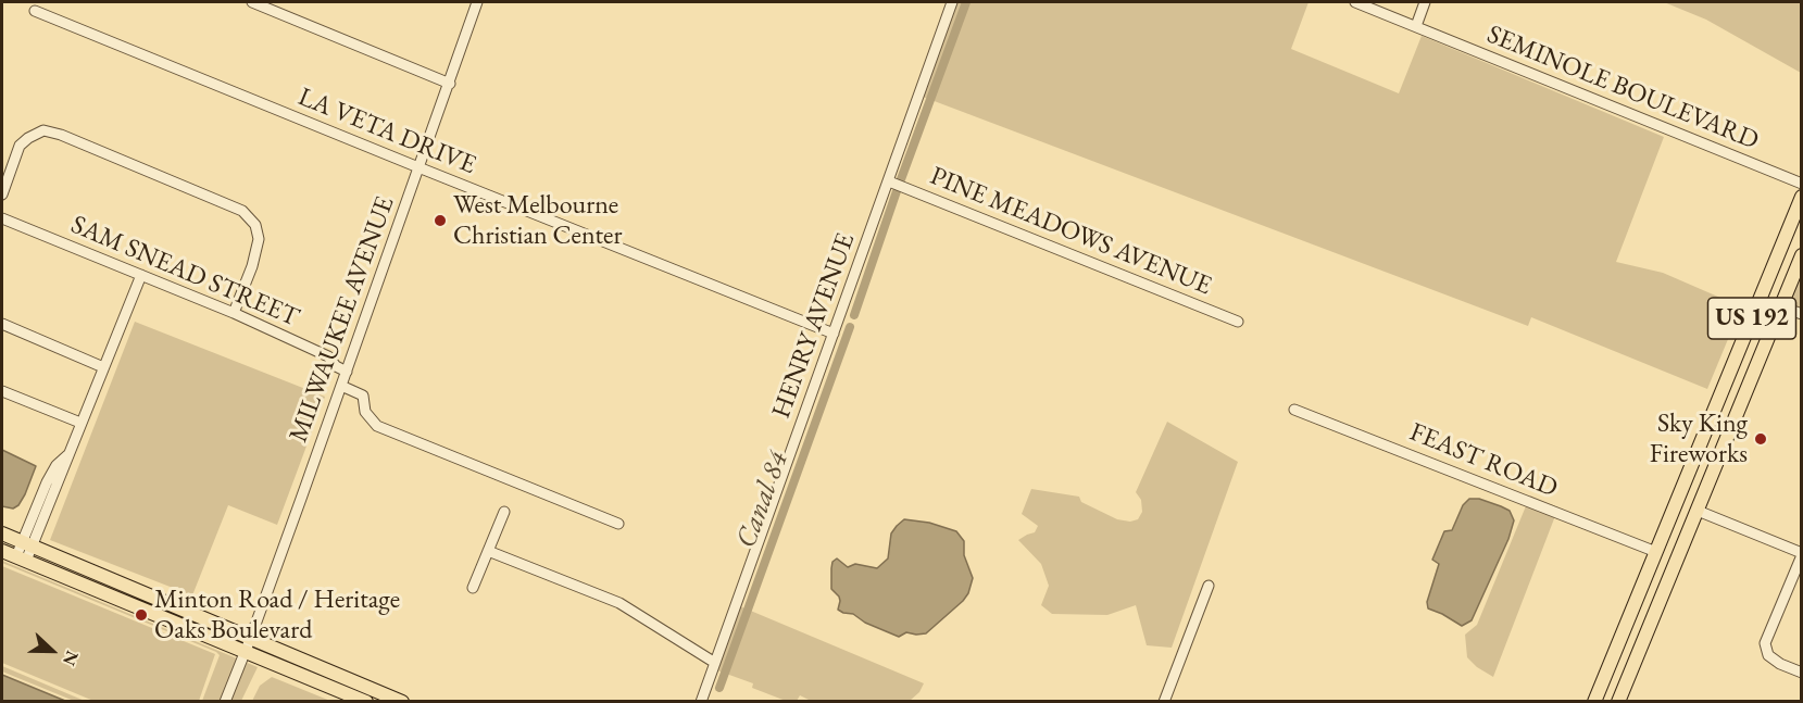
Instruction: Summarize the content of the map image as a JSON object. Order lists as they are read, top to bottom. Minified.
{"streets":{"main road":["US 192"],"street":["SEMINOLE BOULEVARD","LA VETA DRIVE","PINE MEADOWS AVENUE","SAM SNEAD STREET","MILWAUKEE AVENUE","HENRY AVENUE","FEAST ROAD"]},"crossings":[["LA VETA DRIVE","MILWAUKEE AVENUE"],["LA VETA DRIVE","HENRY AVENUE"],["PINE MEADOWS AVENUE","HENRY AVENUE"],["SAM SNEAD STREET","MILWAUKEE AVENUE"],["US 192","FEAST ROAD"]],"water":["Canal 84"],"places":["West Melbourne Christian Center","Sky King Fireworks","Minton Road / Heritage Oaks Boulevard"],"north":"right"}
